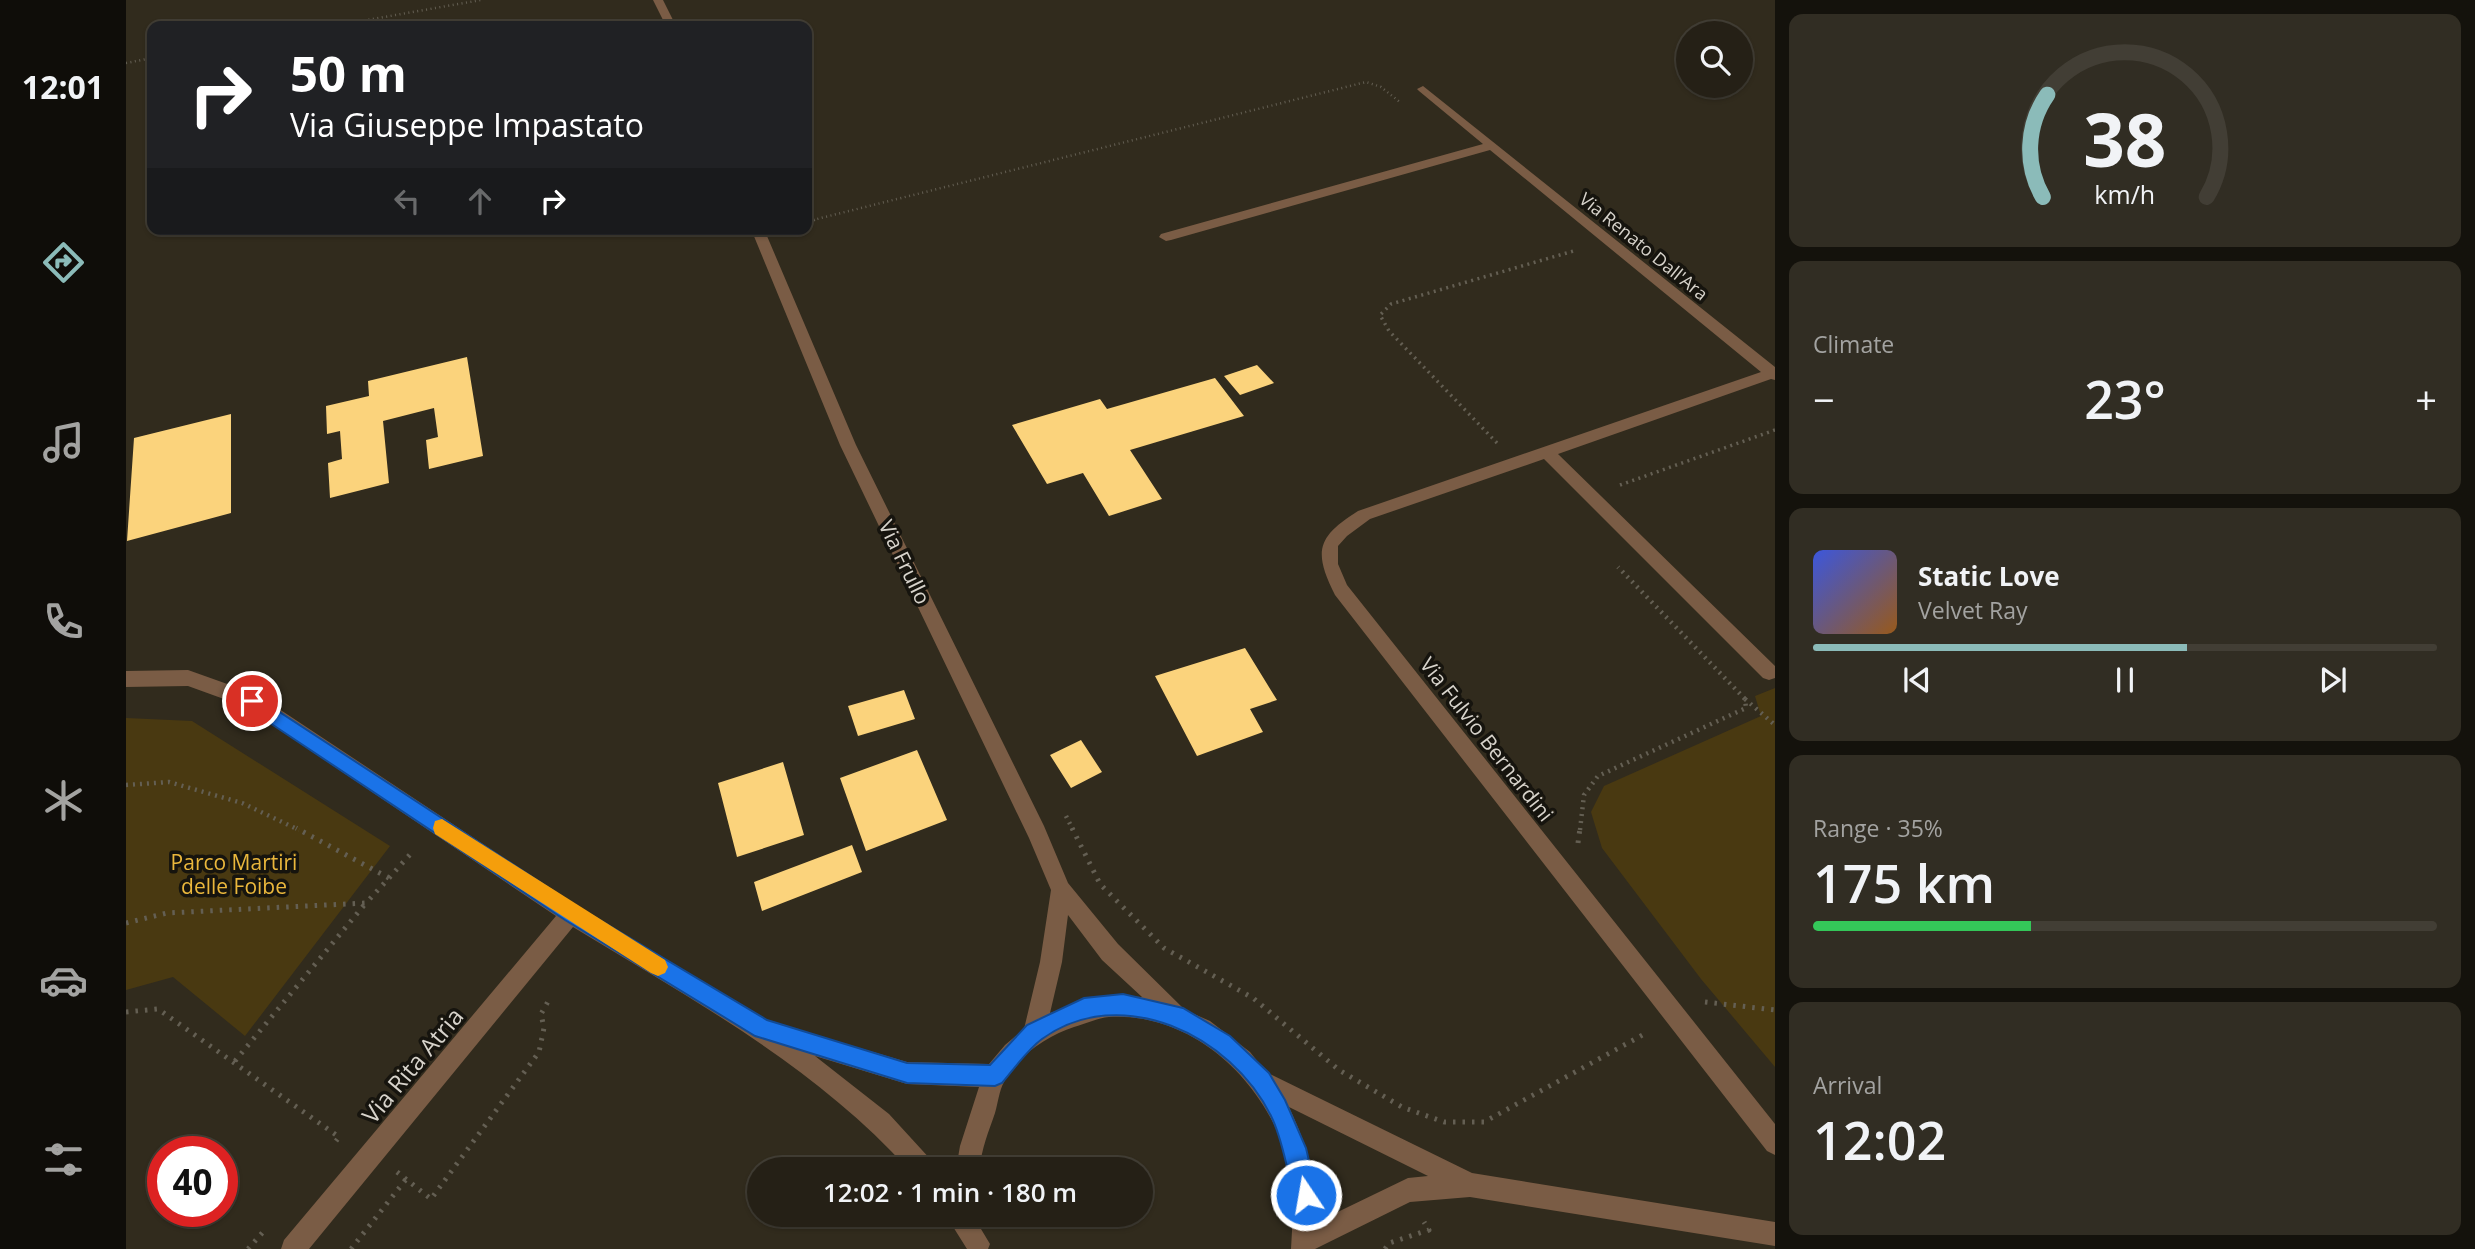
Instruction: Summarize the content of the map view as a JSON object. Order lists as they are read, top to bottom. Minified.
{"streets":{"street":["Via Renato Dall'Ara","Via Frullo","Via Fulvio Bernardini","Via Rita Atria"]},"crossings":[["Via Renato Dall'Ara","Via Fulvio Bernardini"]],"parks":["Parco Martiri delle Foibe"],"page":{"tabs":"12:01","turn":["50 m","Via Giuseppe Impastato"],"tile":["Climate",["Range · 35%","175 km"],["Arrival","12:02"]],"heat":["−","23°","+"],"song":["Static Love","Velvet Ray"],"limit":"40","trip":"12:02 · 1 min · 180 m","gauge":["38","km/h"]}}
